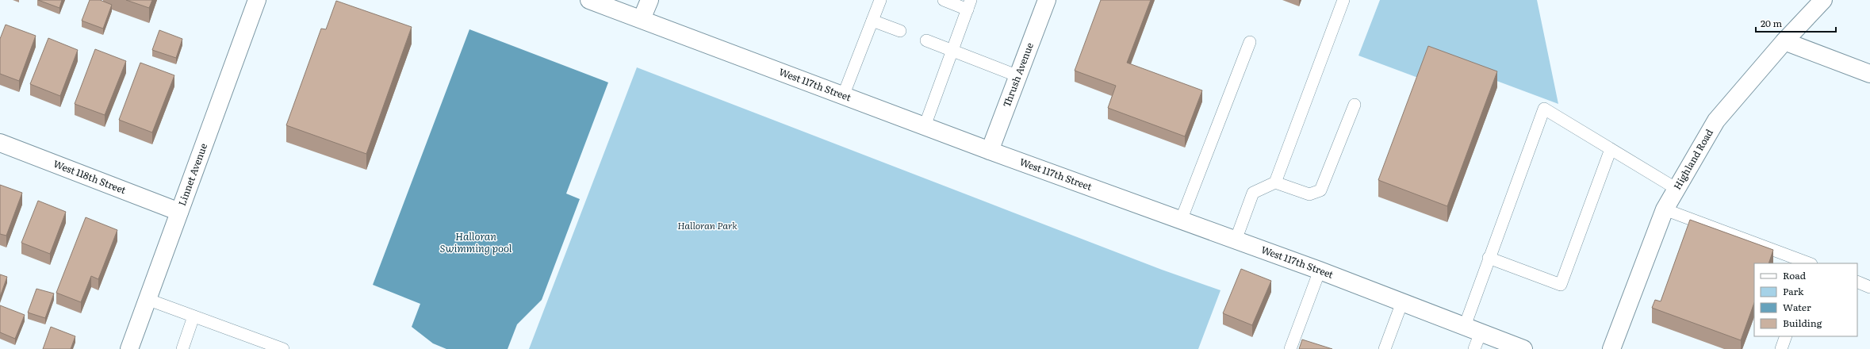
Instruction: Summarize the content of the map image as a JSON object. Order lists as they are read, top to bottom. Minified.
{"streets":{"street":["Thrush Avenue","West 117th Street","Highland Road","Linnet Avenue","West 118th Street"]},"crossings":[["Thrush Avenue","West 117th Street"],["Linnet Avenue","West 118th Street"]],"water":["Halloran Swimming pool"],"parks":["Halloran Park"],"legend":["Road","Park","Water","Building"],"scale_bar":"20 m"}
